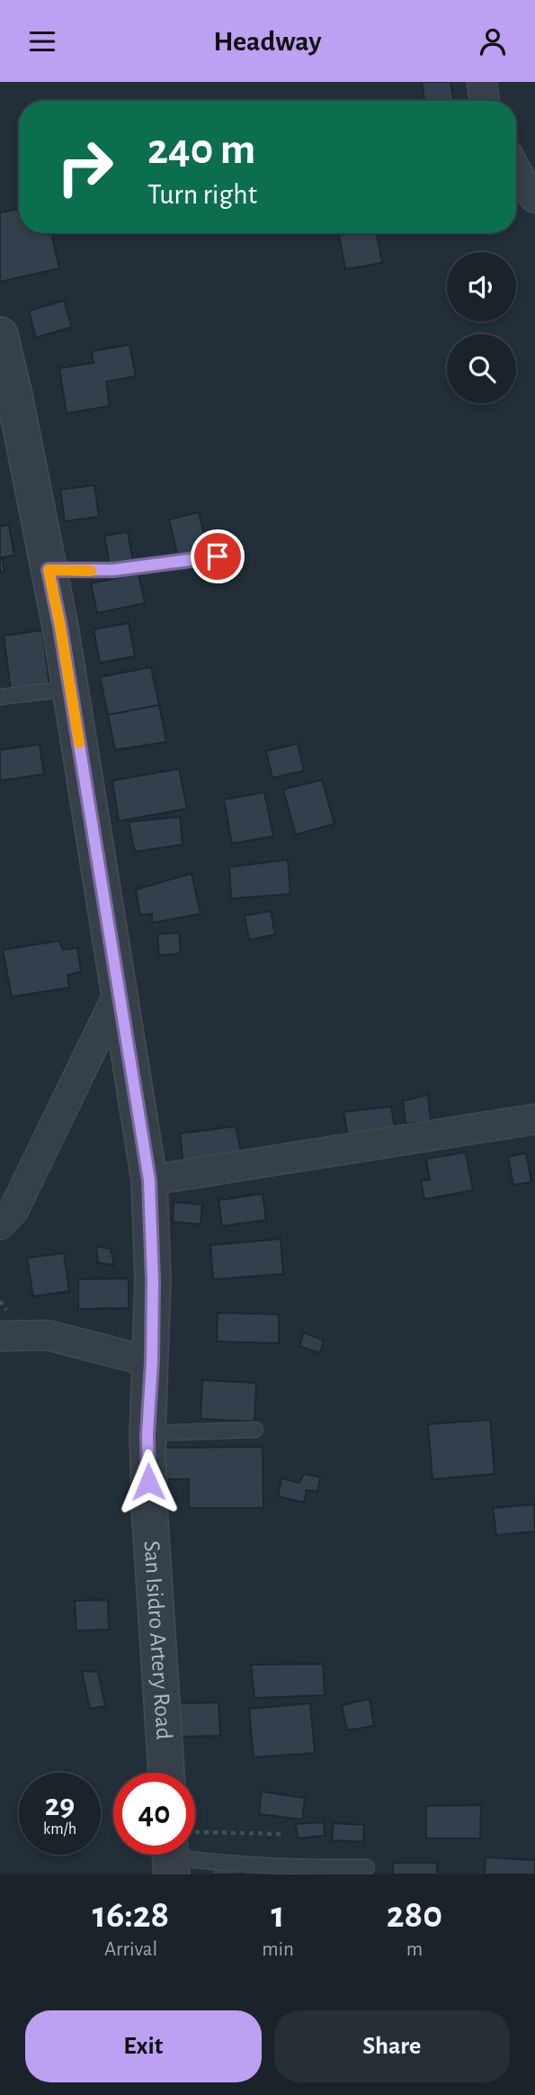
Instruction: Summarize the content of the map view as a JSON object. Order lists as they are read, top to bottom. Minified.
{"streets":{"street":["San Isidro Artery Road"]},"page":{"header":"Headway","turn":["240 m","Turn right"],"speed":"29 km/h","limit":"40","eta":["16:28","Arrival","1","min","280","m"],"buttons":["Exit","Share"]}}
